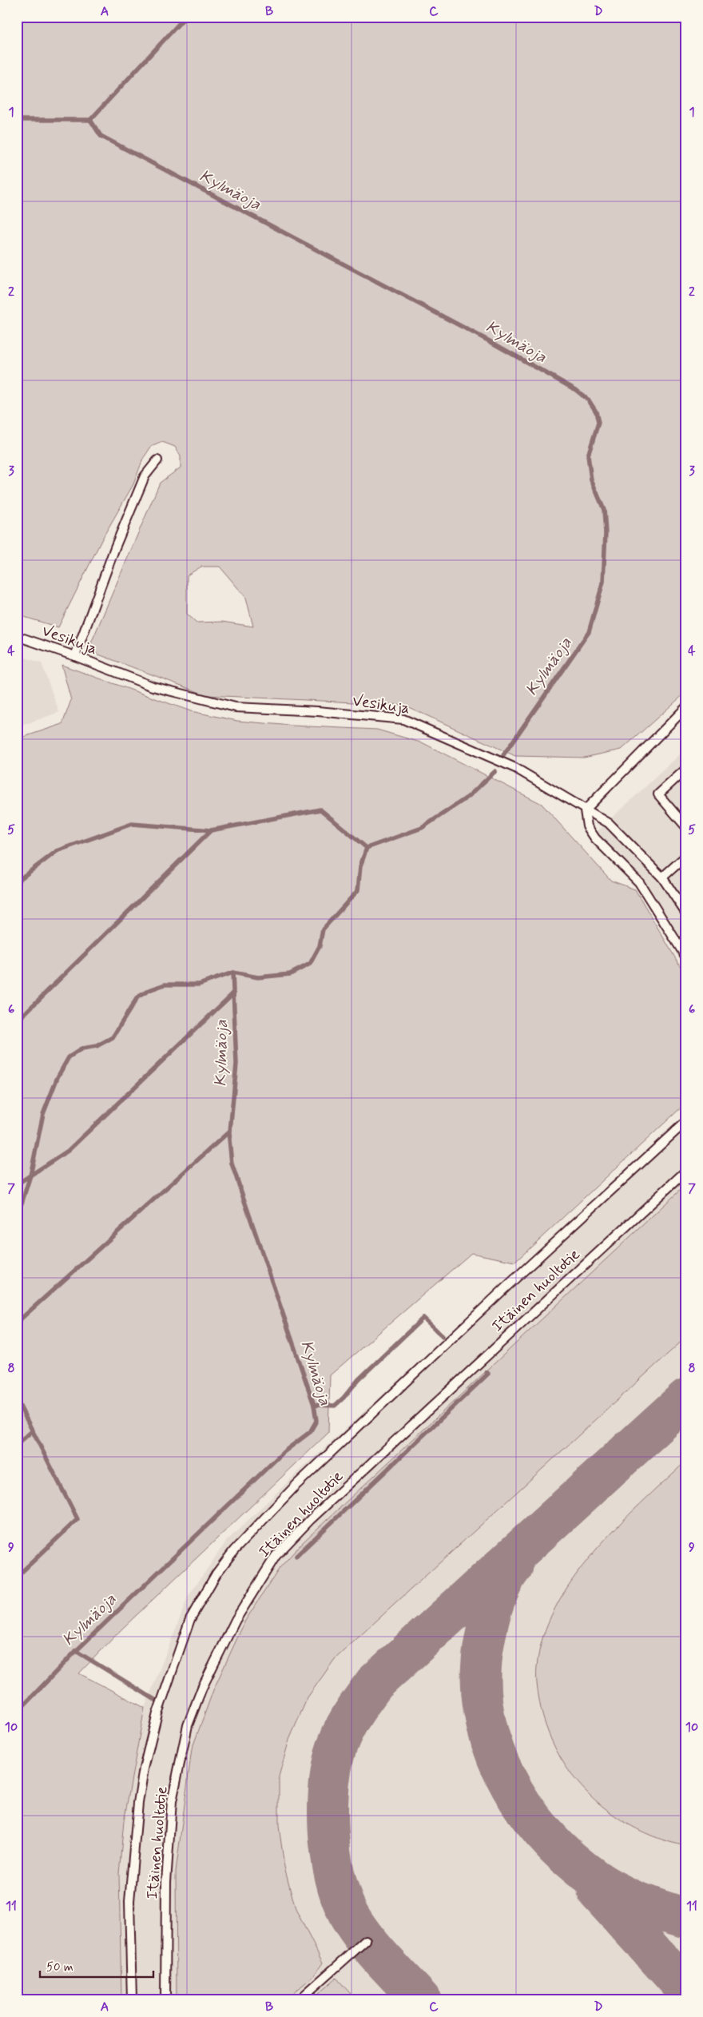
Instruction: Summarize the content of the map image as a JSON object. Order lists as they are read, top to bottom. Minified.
{"streets":{"lane":["Vesikuja","Itäinen huoltotie"]},"water":["Kylmäoja"],"scale_bar":"50 m","grid":{"columns":["A","B","C","D"],"rows":["1","2","3","4","5","6","7","8","9","10","11"]}}
